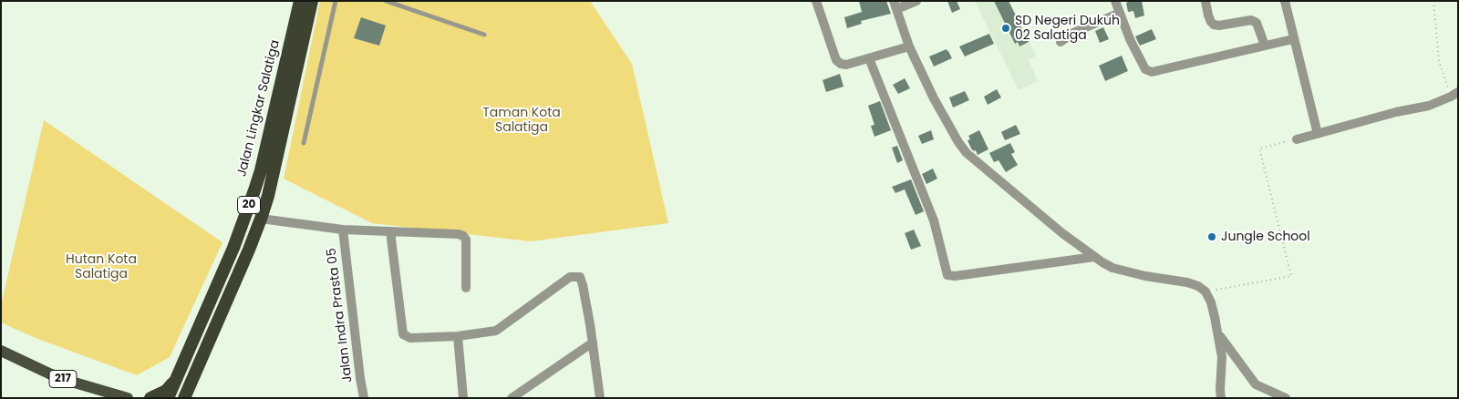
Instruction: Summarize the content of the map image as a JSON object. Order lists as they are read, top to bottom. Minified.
{"streets":{"highway":["Jalan Lingkar Salatiga","20"],"main road":["217"],"street":["Jalan Indra Prasta 05"]},"crossings":[["20","Jalan Indra Prasta 05"]],"parks":["Taman Kota Salatiga","Hutan Kota Salatiga"],"places":["SD Negeri Dukuh 02 Salatiga","Jungle School"]}
